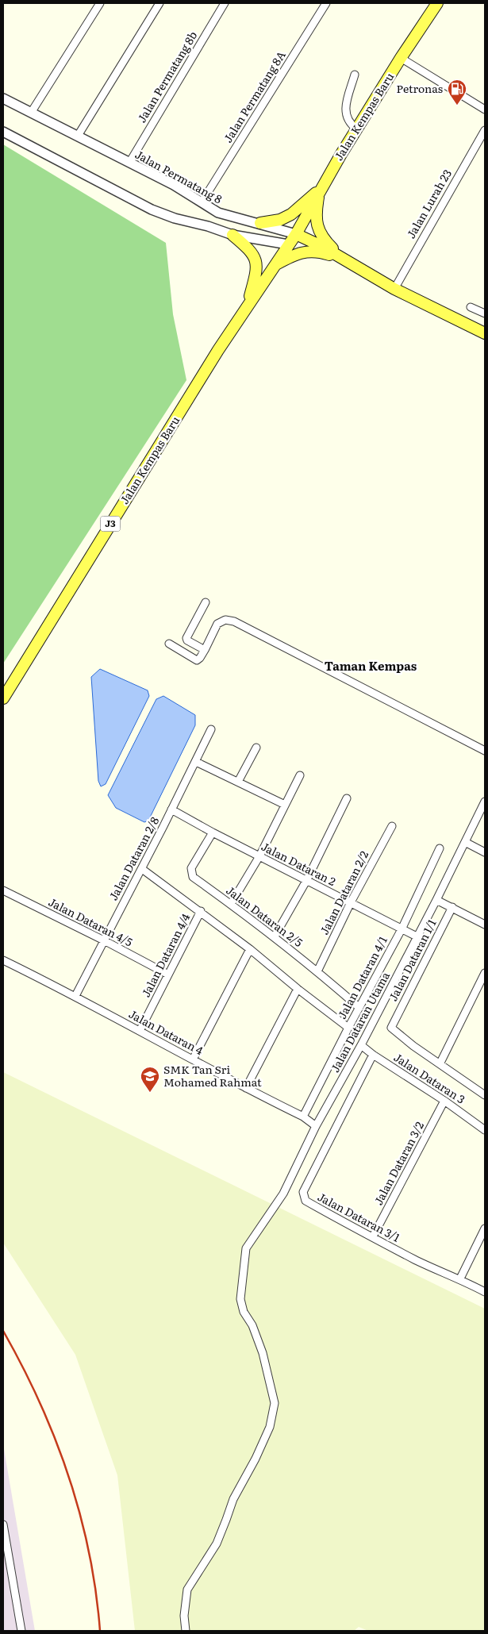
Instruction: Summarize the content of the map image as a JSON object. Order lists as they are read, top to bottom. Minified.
{"streets":{"main road":["Jalan Kempas Baru","J3"],"street":["Jalan Permatang 8b","Jalan Permatang 8A","Jalan Permatang 8","Jalan Lurah 23","Jalan Dataran 2/8","Jalan Dataran 2","Jalan Dataran 2/2","Jalan Dataran 2/5","Jalan Dataran 4/5","Jalan Dataran 4/4","Jalan Dataran 1/1","Jalan Dataran 4/1","Jalan Dataran Utama","Jalan Dataran 4","Jalan Dataran 3","Jalan Dataran 3/2","Jalan Dataran 3/1"]},"crossings":[["Jalan Permatang 8b","Jalan Permatang 8"],["Jalan Permatang 8A","Jalan Permatang 8"],["Jalan Kempas Baru","Jalan Permatang 8"],["Jalan Dataran 2/8","Jalan Dataran 2"],["Jalan Dataran 2/8","Jalan Dataran 4/5"],["Jalan Dataran 2/8","Jalan Dataran 4"],["Jalan Dataran 2","Jalan Dataran 2/2"],["Jalan Dataran 2","Jalan Dataran 2/5"],["Jalan Dataran 2","Jalan Dataran 4/1"],["Jalan Dataran 2","Jalan Dataran Utama"],["Jalan Dataran 2/2","Jalan Dataran 2/5"],["Jalan Dataran 2/5","Jalan Dataran 4/1"],["Jalan Dataran 4/5","Jalan Dataran 4/4"],["Jalan Dataran 4/4","Jalan Dataran 4"],["Jalan Dataran 4/1","Jalan Dataran 4"],["Jalan Dataran Utama","Jalan Dataran 4"],["Jalan Dataran Utama","Jalan Dataran 3"],["Jalan Dataran 3","Jalan Dataran 3/2"],["Jalan Dataran 3","Jalan Dataran 3/1"],["Jalan Dataran 3/2","Jalan Dataran 3/1"]],"districts":["Taman Kempas"],"places":{"fuel station":["Petronas"],"school or university":["SMK Tan Sri Mohamed Rahmat"]}}
